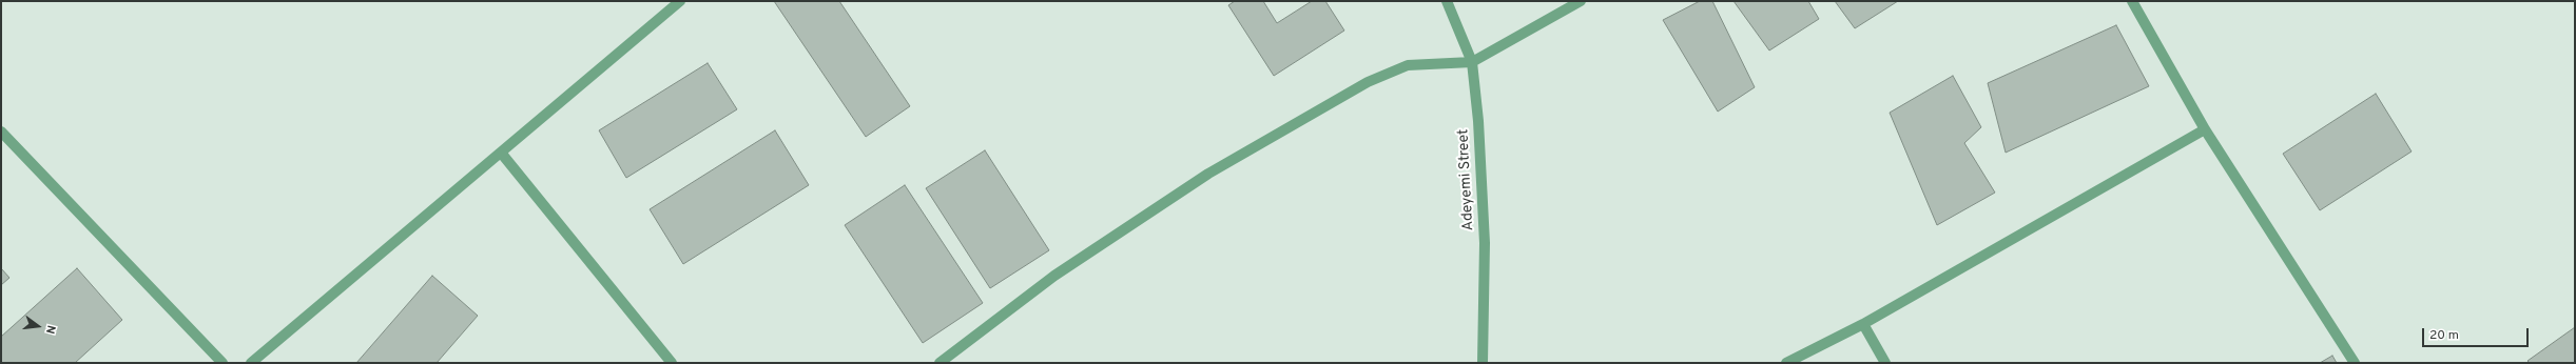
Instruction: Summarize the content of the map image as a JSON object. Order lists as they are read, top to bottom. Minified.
{"streets":{"street":["Adeyemi Street"]},"scale_bar":"20 m","north":"right"}
